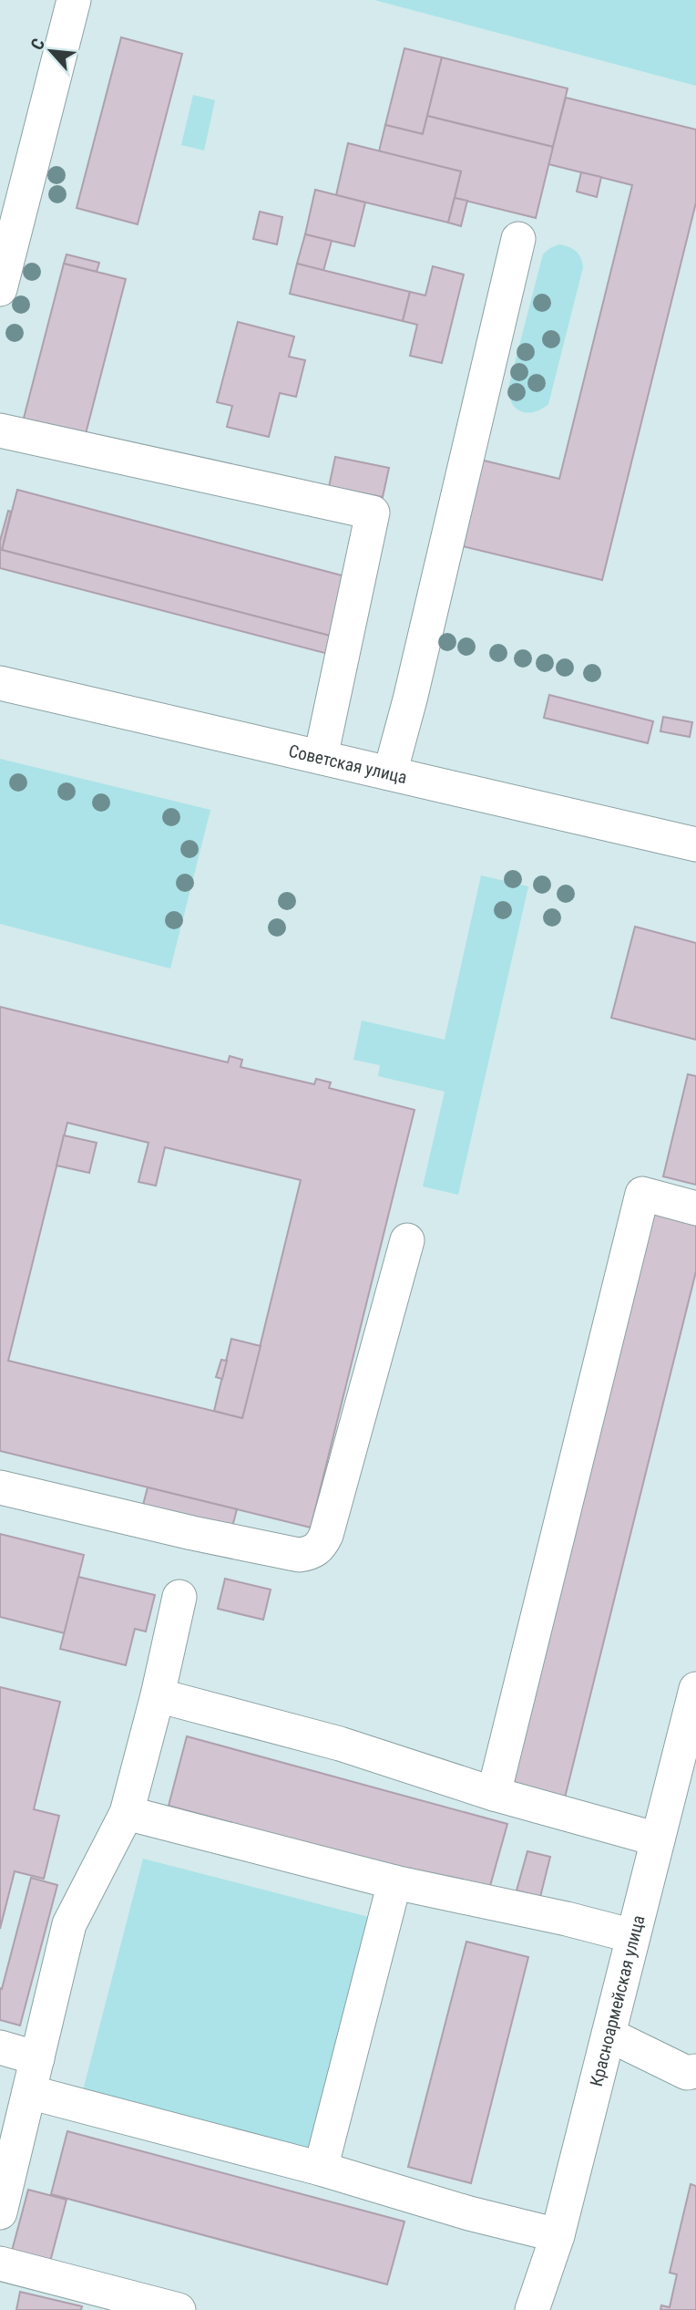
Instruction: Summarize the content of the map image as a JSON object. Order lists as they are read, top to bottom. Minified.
{"streets":{"street":["Советская улица","Красноармейская улица"]},"north":"top left"}
